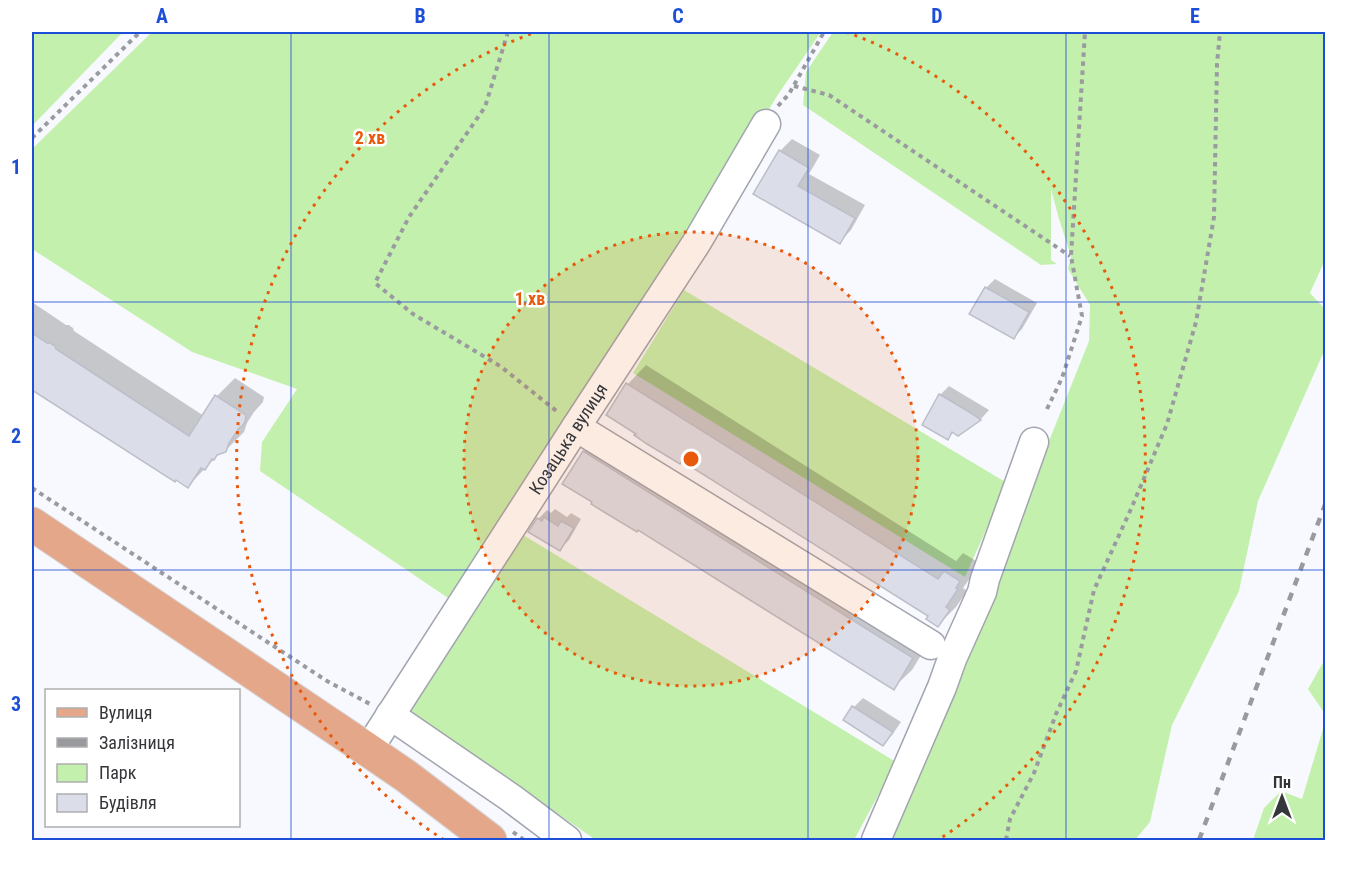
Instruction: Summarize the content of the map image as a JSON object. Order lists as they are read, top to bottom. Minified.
{"streets":{"street":["Козацька вулиця"]},"legend":["Вулиця","Залізниця","Парк","Будівля"],"north":"top","grid":{"columns":["A","B","C","D","E"],"rows":["1","2","3"]},"rings":["2 хв","1 хв"]}
